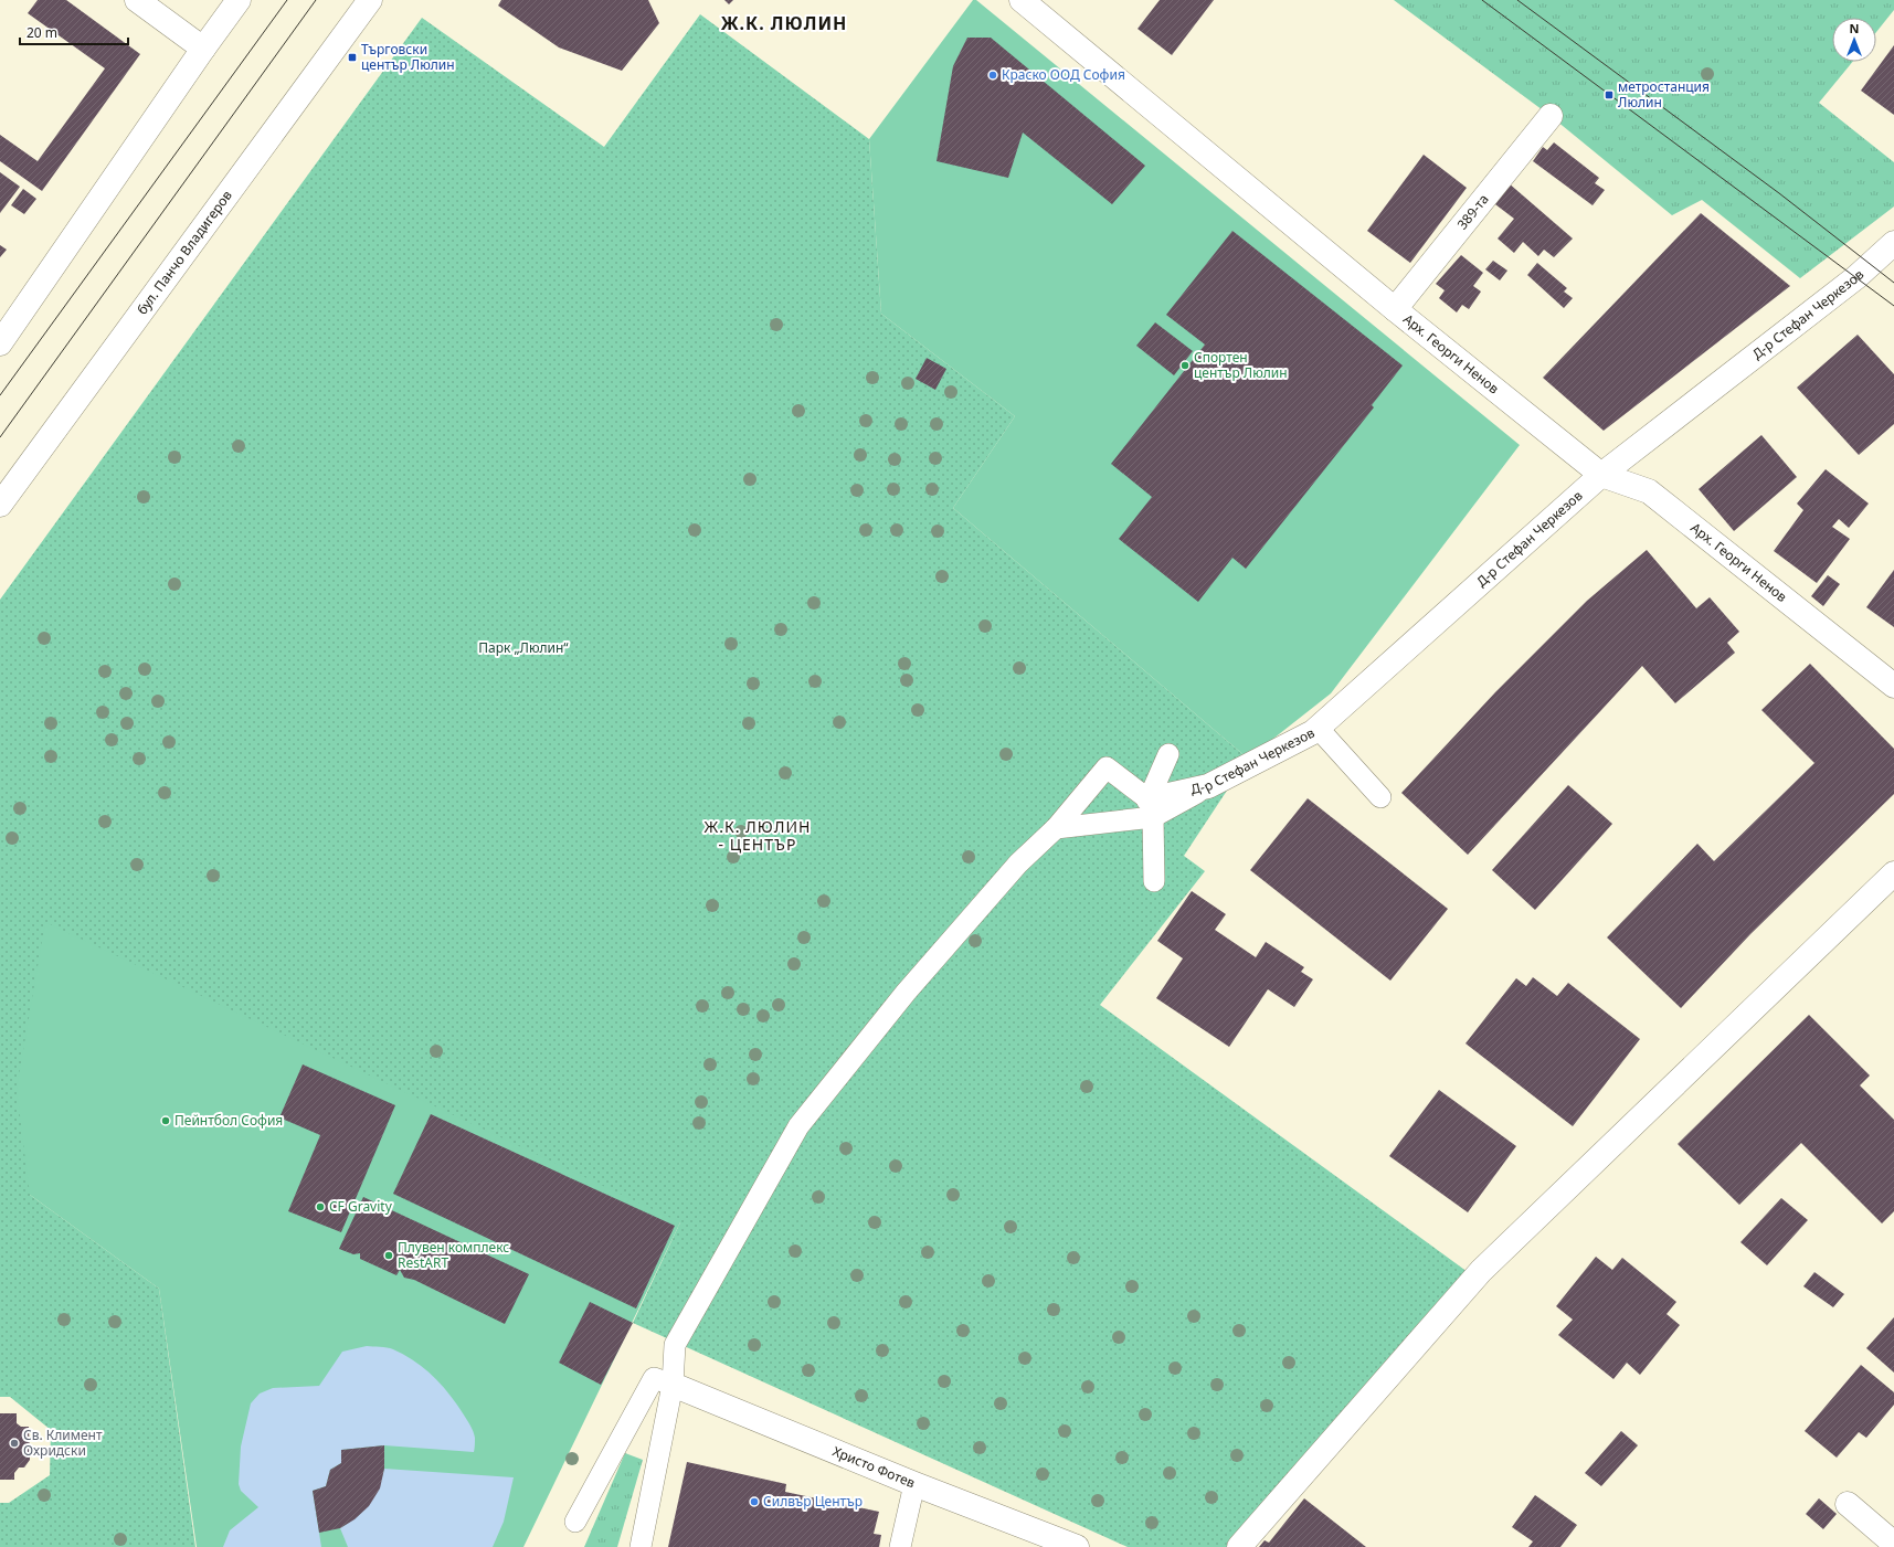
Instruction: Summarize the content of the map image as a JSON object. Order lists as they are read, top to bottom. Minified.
{"streets":{"street":["389-та","бул. Панчо Владигеров","Д-р Стефан Черкезов","Арх. Георги Ненов","Христо Фотев"]},"crossings":[["389-та","Арх. Георги Ненов"],["Д-р Стефан Черкезов","Арх. Георги Ненов"]],"districts":["Ж.К. ЛЮЛИН","Ж.К. ЛЮЛИН - ЦЕНТЪР"],"parks":["Парк „Люлин“"],"places":{"transit":["Търговски център Люлин","метростанция Люлин"],"other":["Краско ООД София","Спортен център Люлин","Пейнтбол София","CF Gravity","Плувен комплекс RestART","Св. Климент Охридски","Силвър Център"]},"scale_bar":"20 m","north":"top"}
